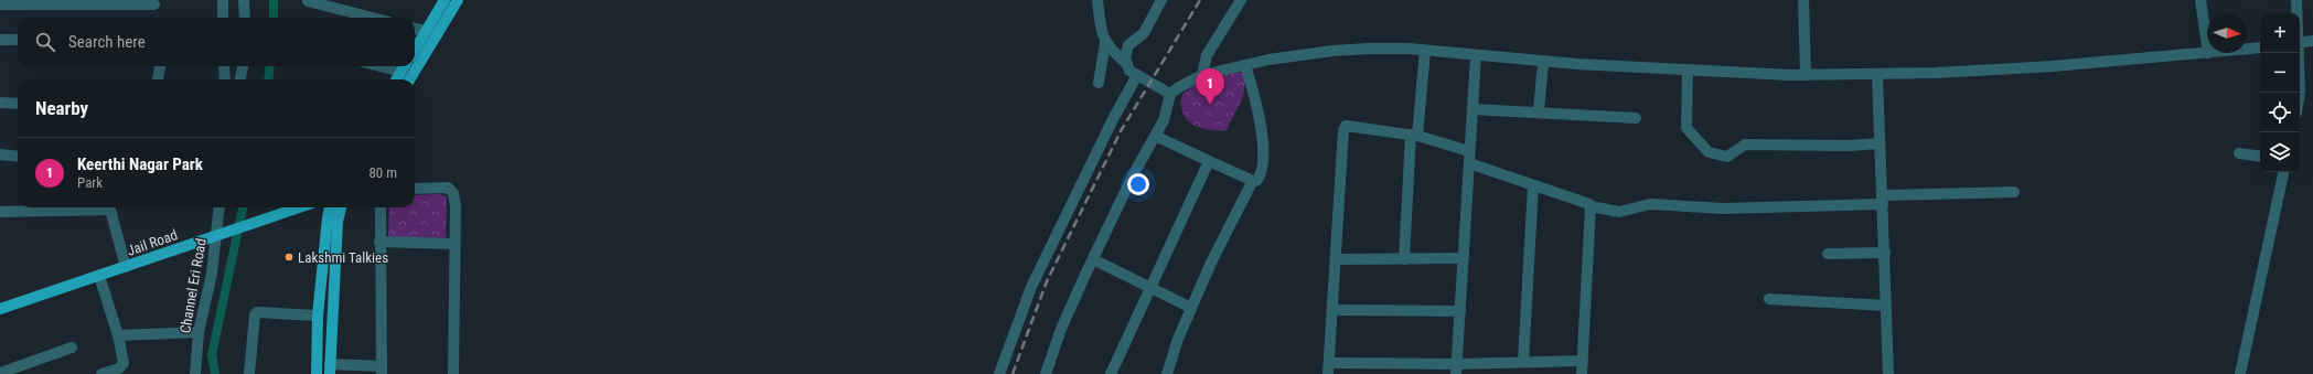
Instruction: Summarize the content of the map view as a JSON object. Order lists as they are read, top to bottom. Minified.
{"streets":{"main road":["Jail Road"],"street":["Channel Eri Road"]},"crossings":[["Jail Road","Channel Eri Road"]],"places":["Lakshmi Talkies"],"north":"right","page":{"map_buttons":["+","−"],"search":"Search here","pins":"1","heading":"Nearby","list":[{"mark":"1","name":"Keerthi Nagar Park","note":"Park","value":"80 m"}]}}
